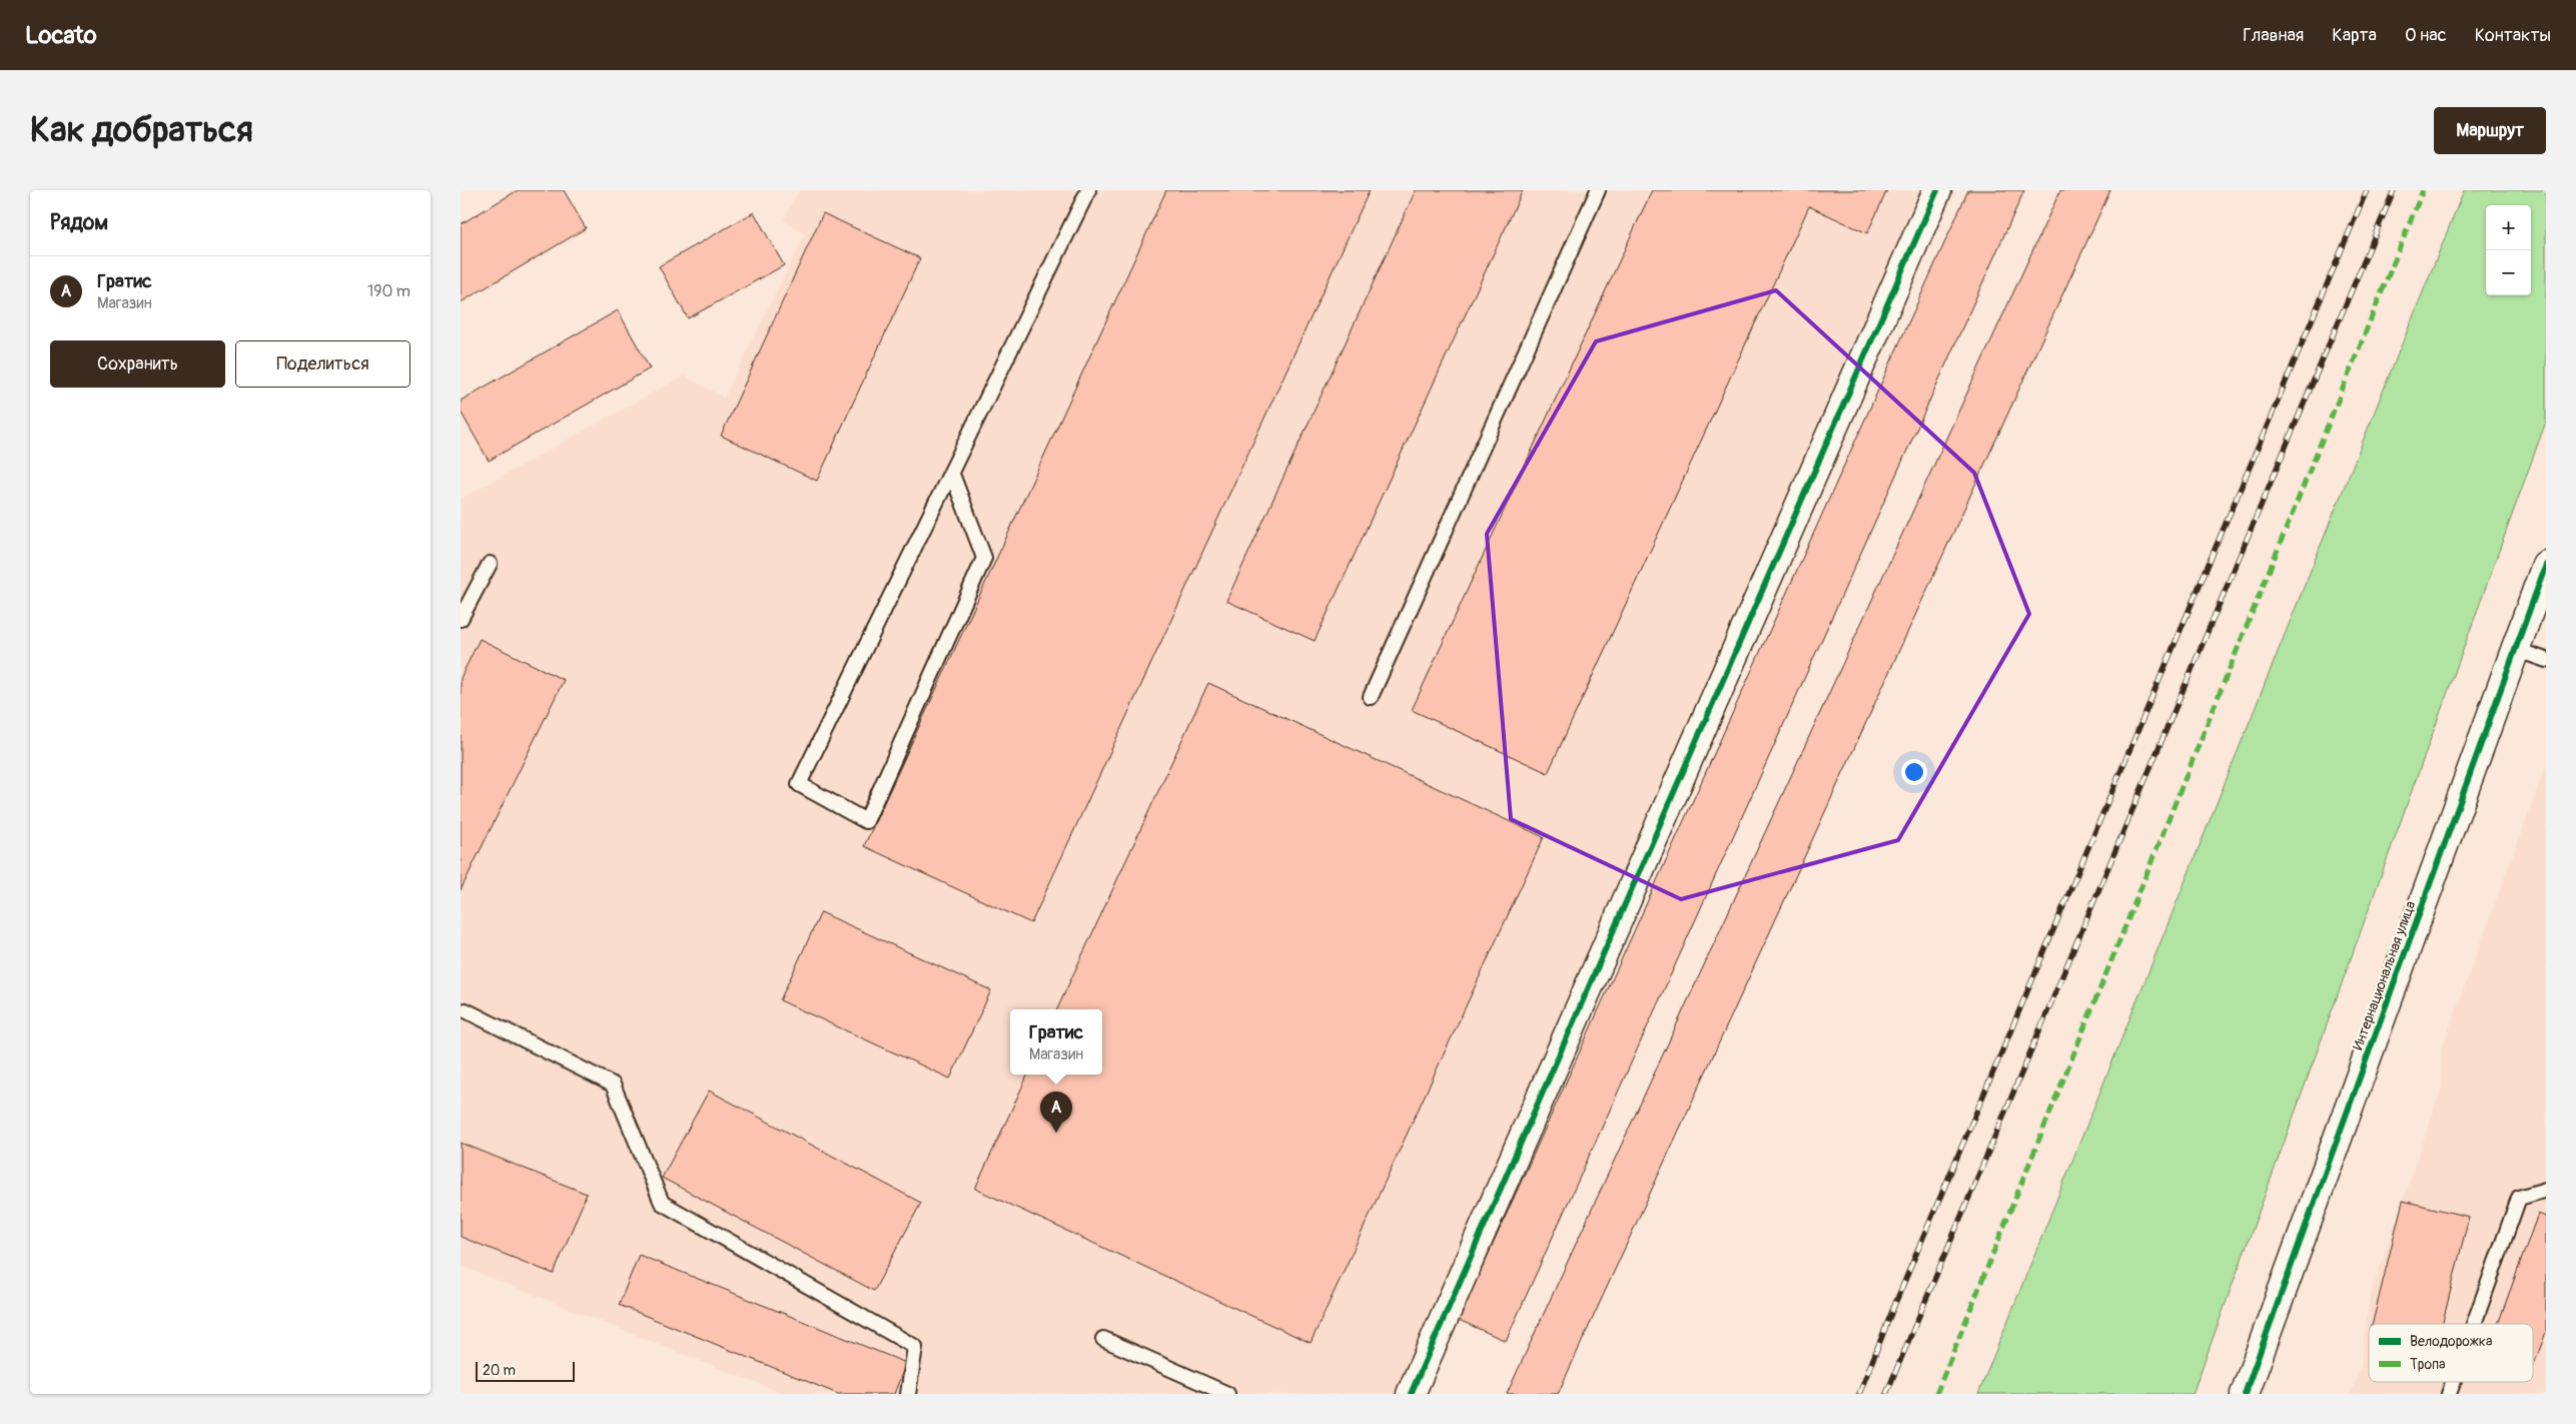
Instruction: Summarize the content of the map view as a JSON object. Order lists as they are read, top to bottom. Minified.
{"streets":{"street":["Интернациональная улица"]},"legend":["Велодорожка","Тропа"],"scale_bar":"20 m","page":{"header":"Locato","nav":["Главная","Карта","О нас","Контакты"],"buttons":["Маршрут",["Сохранить","Поделиться"]],"title":"Как добраться","heading":"Рядом","map_buttons":["+","−"],"list":[{"mark":"A","name":"Гратис","note":"Магазин","value":"190 m"}],"popup":["Гратис","Магазин"],"pins":"A","scale":"20 m"}}
